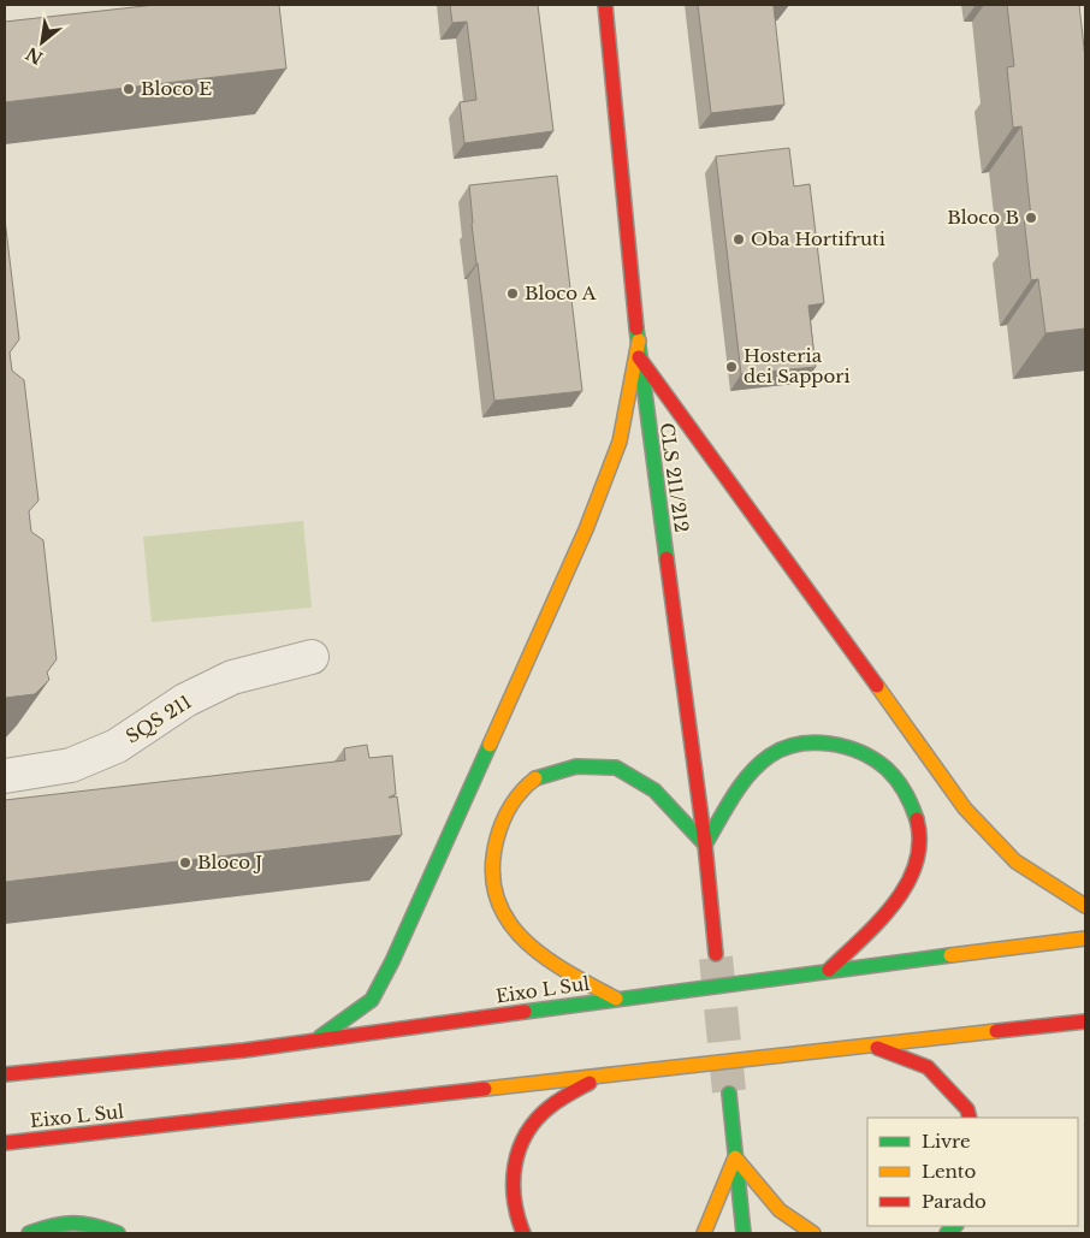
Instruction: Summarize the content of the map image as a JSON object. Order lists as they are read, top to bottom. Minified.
{"streets":{"main road":["CLS 211/212","Eixo L Sul"],"street":["SQS 211"]},"places":["Bloco E","Bloco B","Oba Hortifruti","Bloco A","Hosteria dei Sappori","Bloco J"],"legend":["Livre","Lento","Parado"],"north":"bottom left"}
